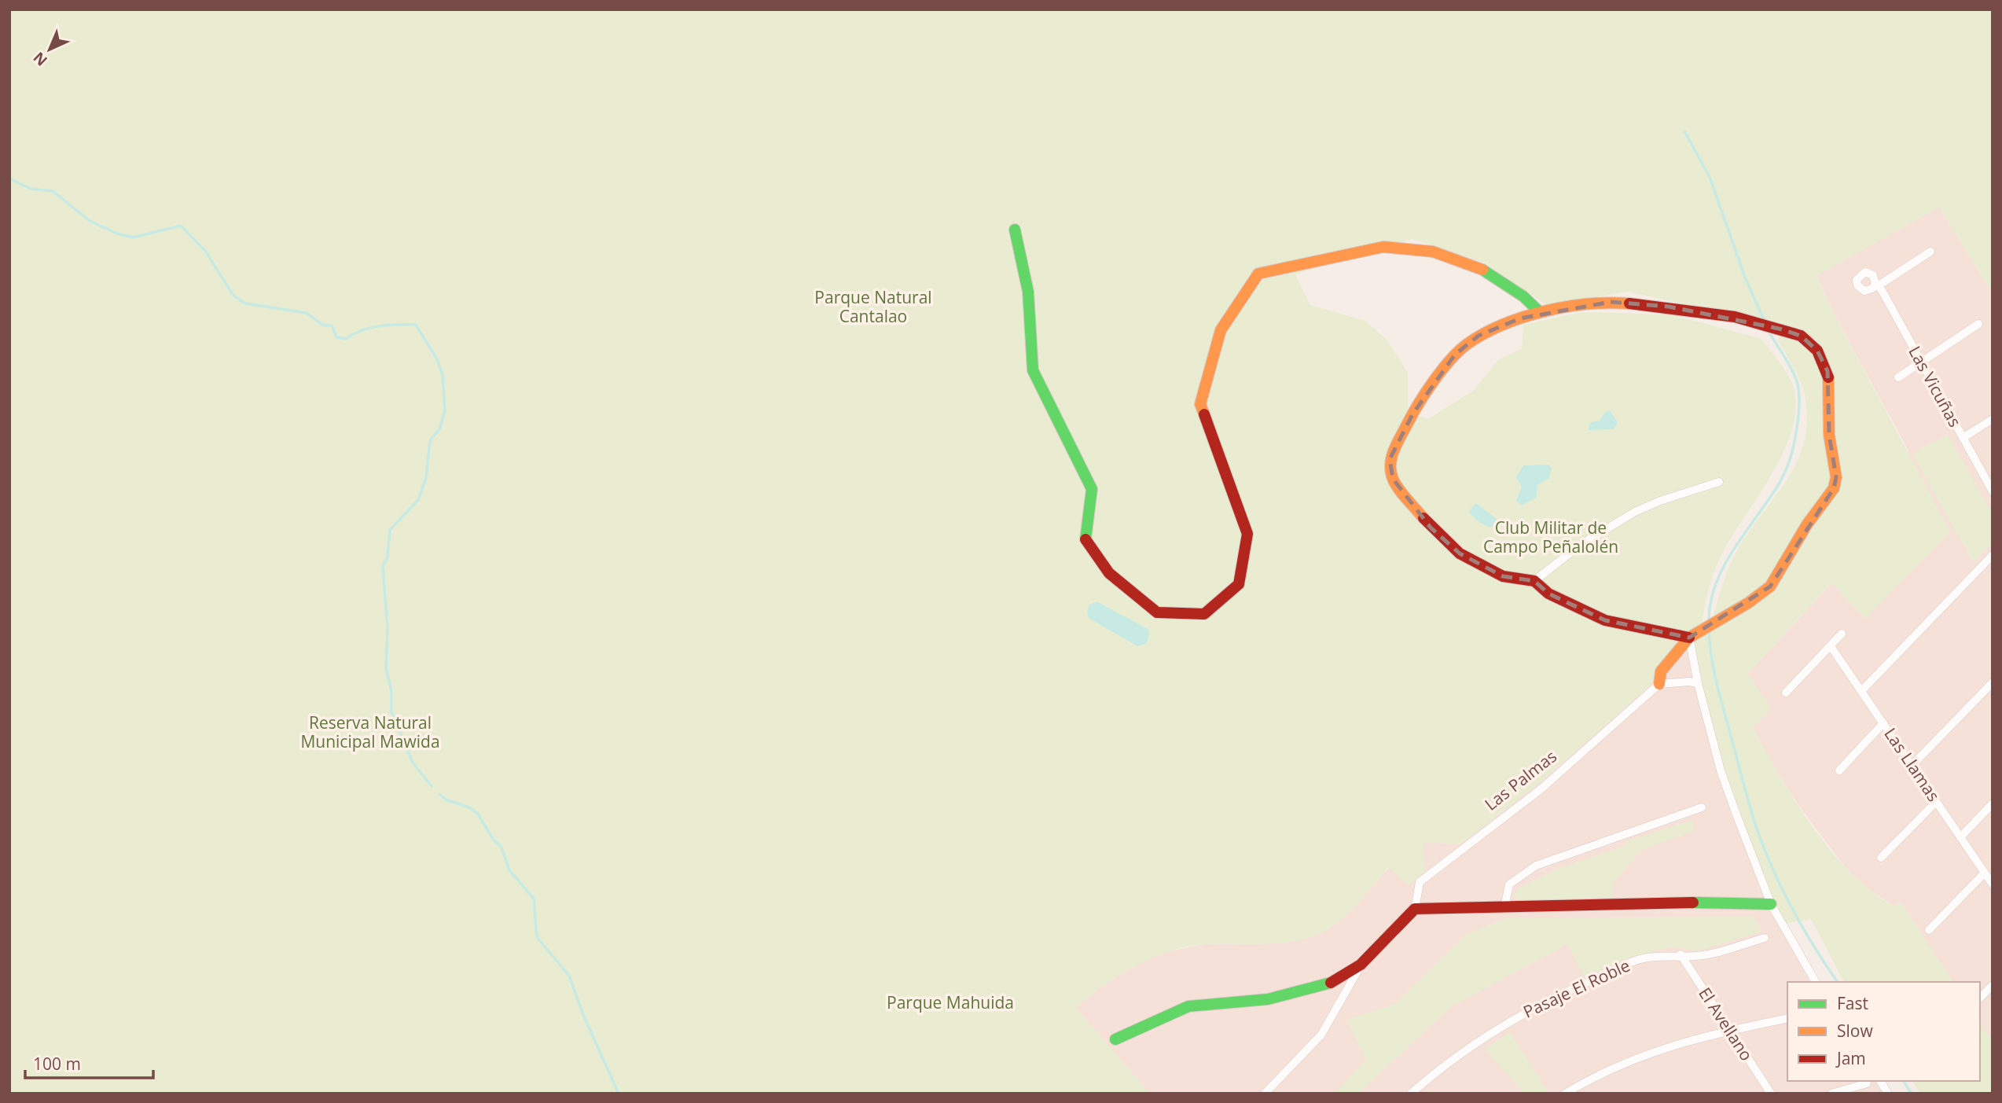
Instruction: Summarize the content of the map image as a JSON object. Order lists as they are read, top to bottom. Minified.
{"streets":{"street":["Las Vicuñas","Las Llamas","Las Palmas","Pasaje El Roble","El Avellano"]},"crossings":[["Pasaje El Roble","El Avellano"]],"parks":["Parque Natural Cantalao","Club Militar de Campo Peñalolén","Reserva Natural Municipal Mawida","Parque Mahuida"],"legend":["Fast","Slow","Jam"],"scale_bar":"100 m","north":"bottom left"}
